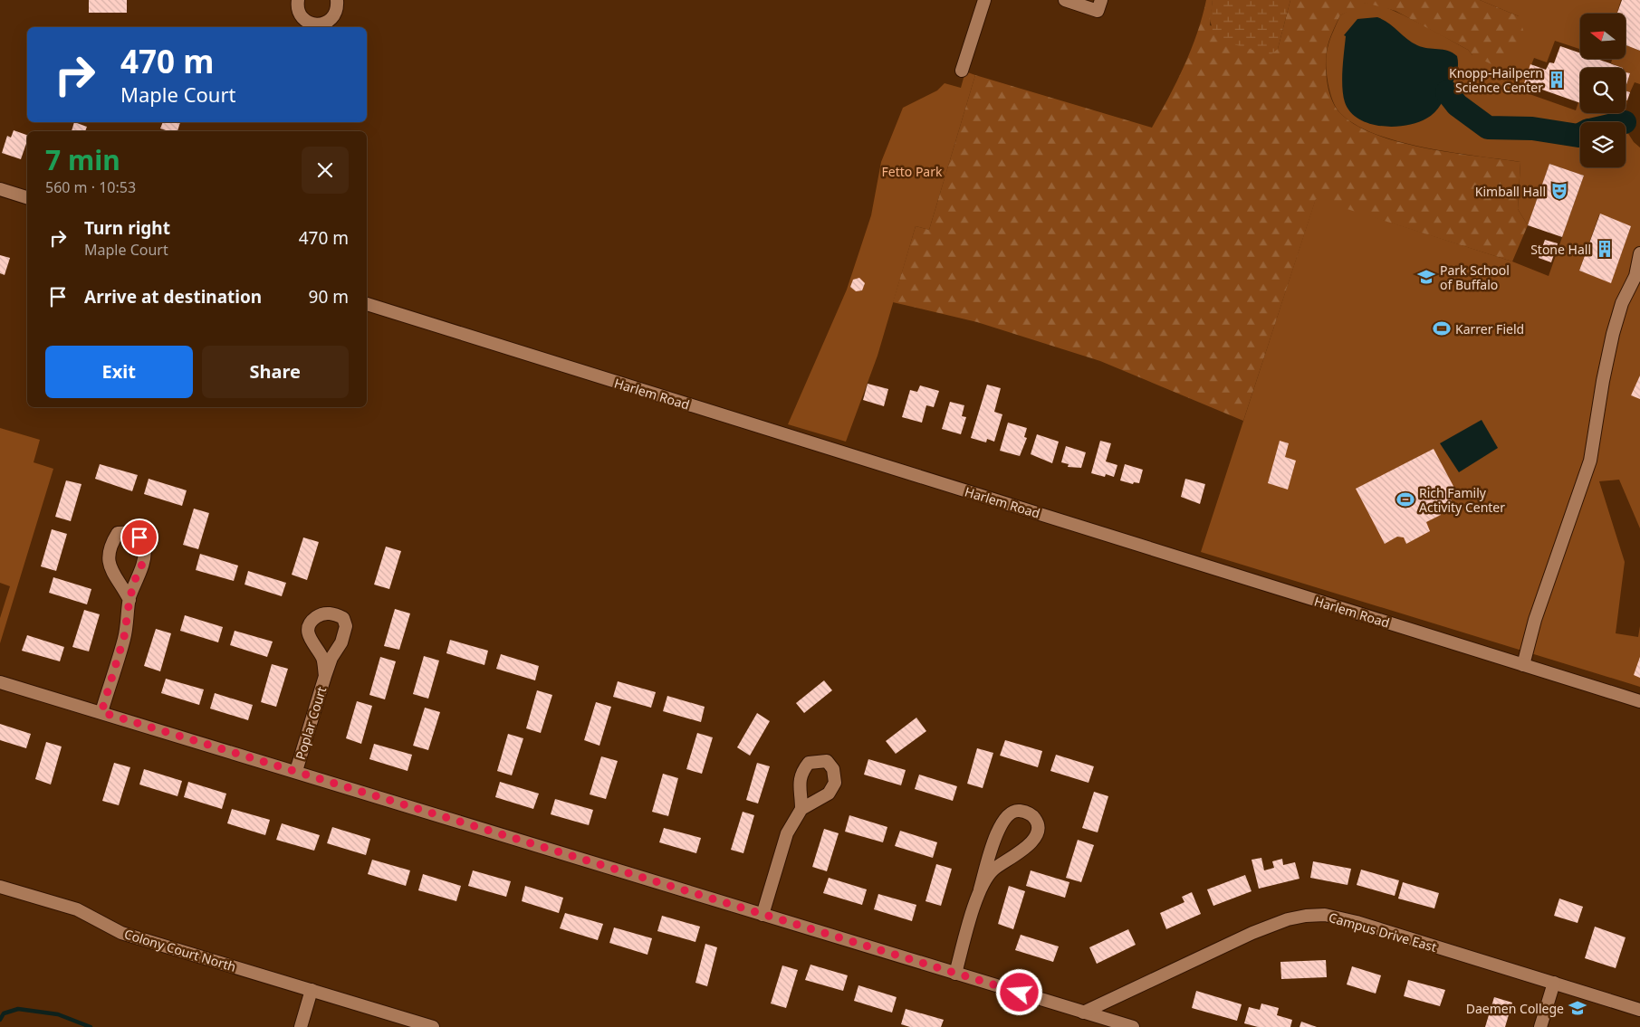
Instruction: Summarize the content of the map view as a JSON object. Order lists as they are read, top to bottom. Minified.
{"streets":{"street":["Harlem Road","Poplar Court","Campus Drive East","Colony Court North"]},"parks":["Fetto Park"],"places":{"building":["Knopp-Hailpern Science Center","Stone Hall"],"theatre":["Kimball Hall"],"school or university":["Park School of Buffalo","Daemen College"],"sports":["Karrer Field","Rich Family Activity Center"]},"north":"left","page":{"turn":["470 m","Maple Court"],"heading":["7 min","560 m · 10:53"],"list":[{"name":"Turn right","note":"Maple Court","value":"470 m"},{"name":"Arrive at destination","value":"90 m"}],"buttons":["Exit","Share"]}}
